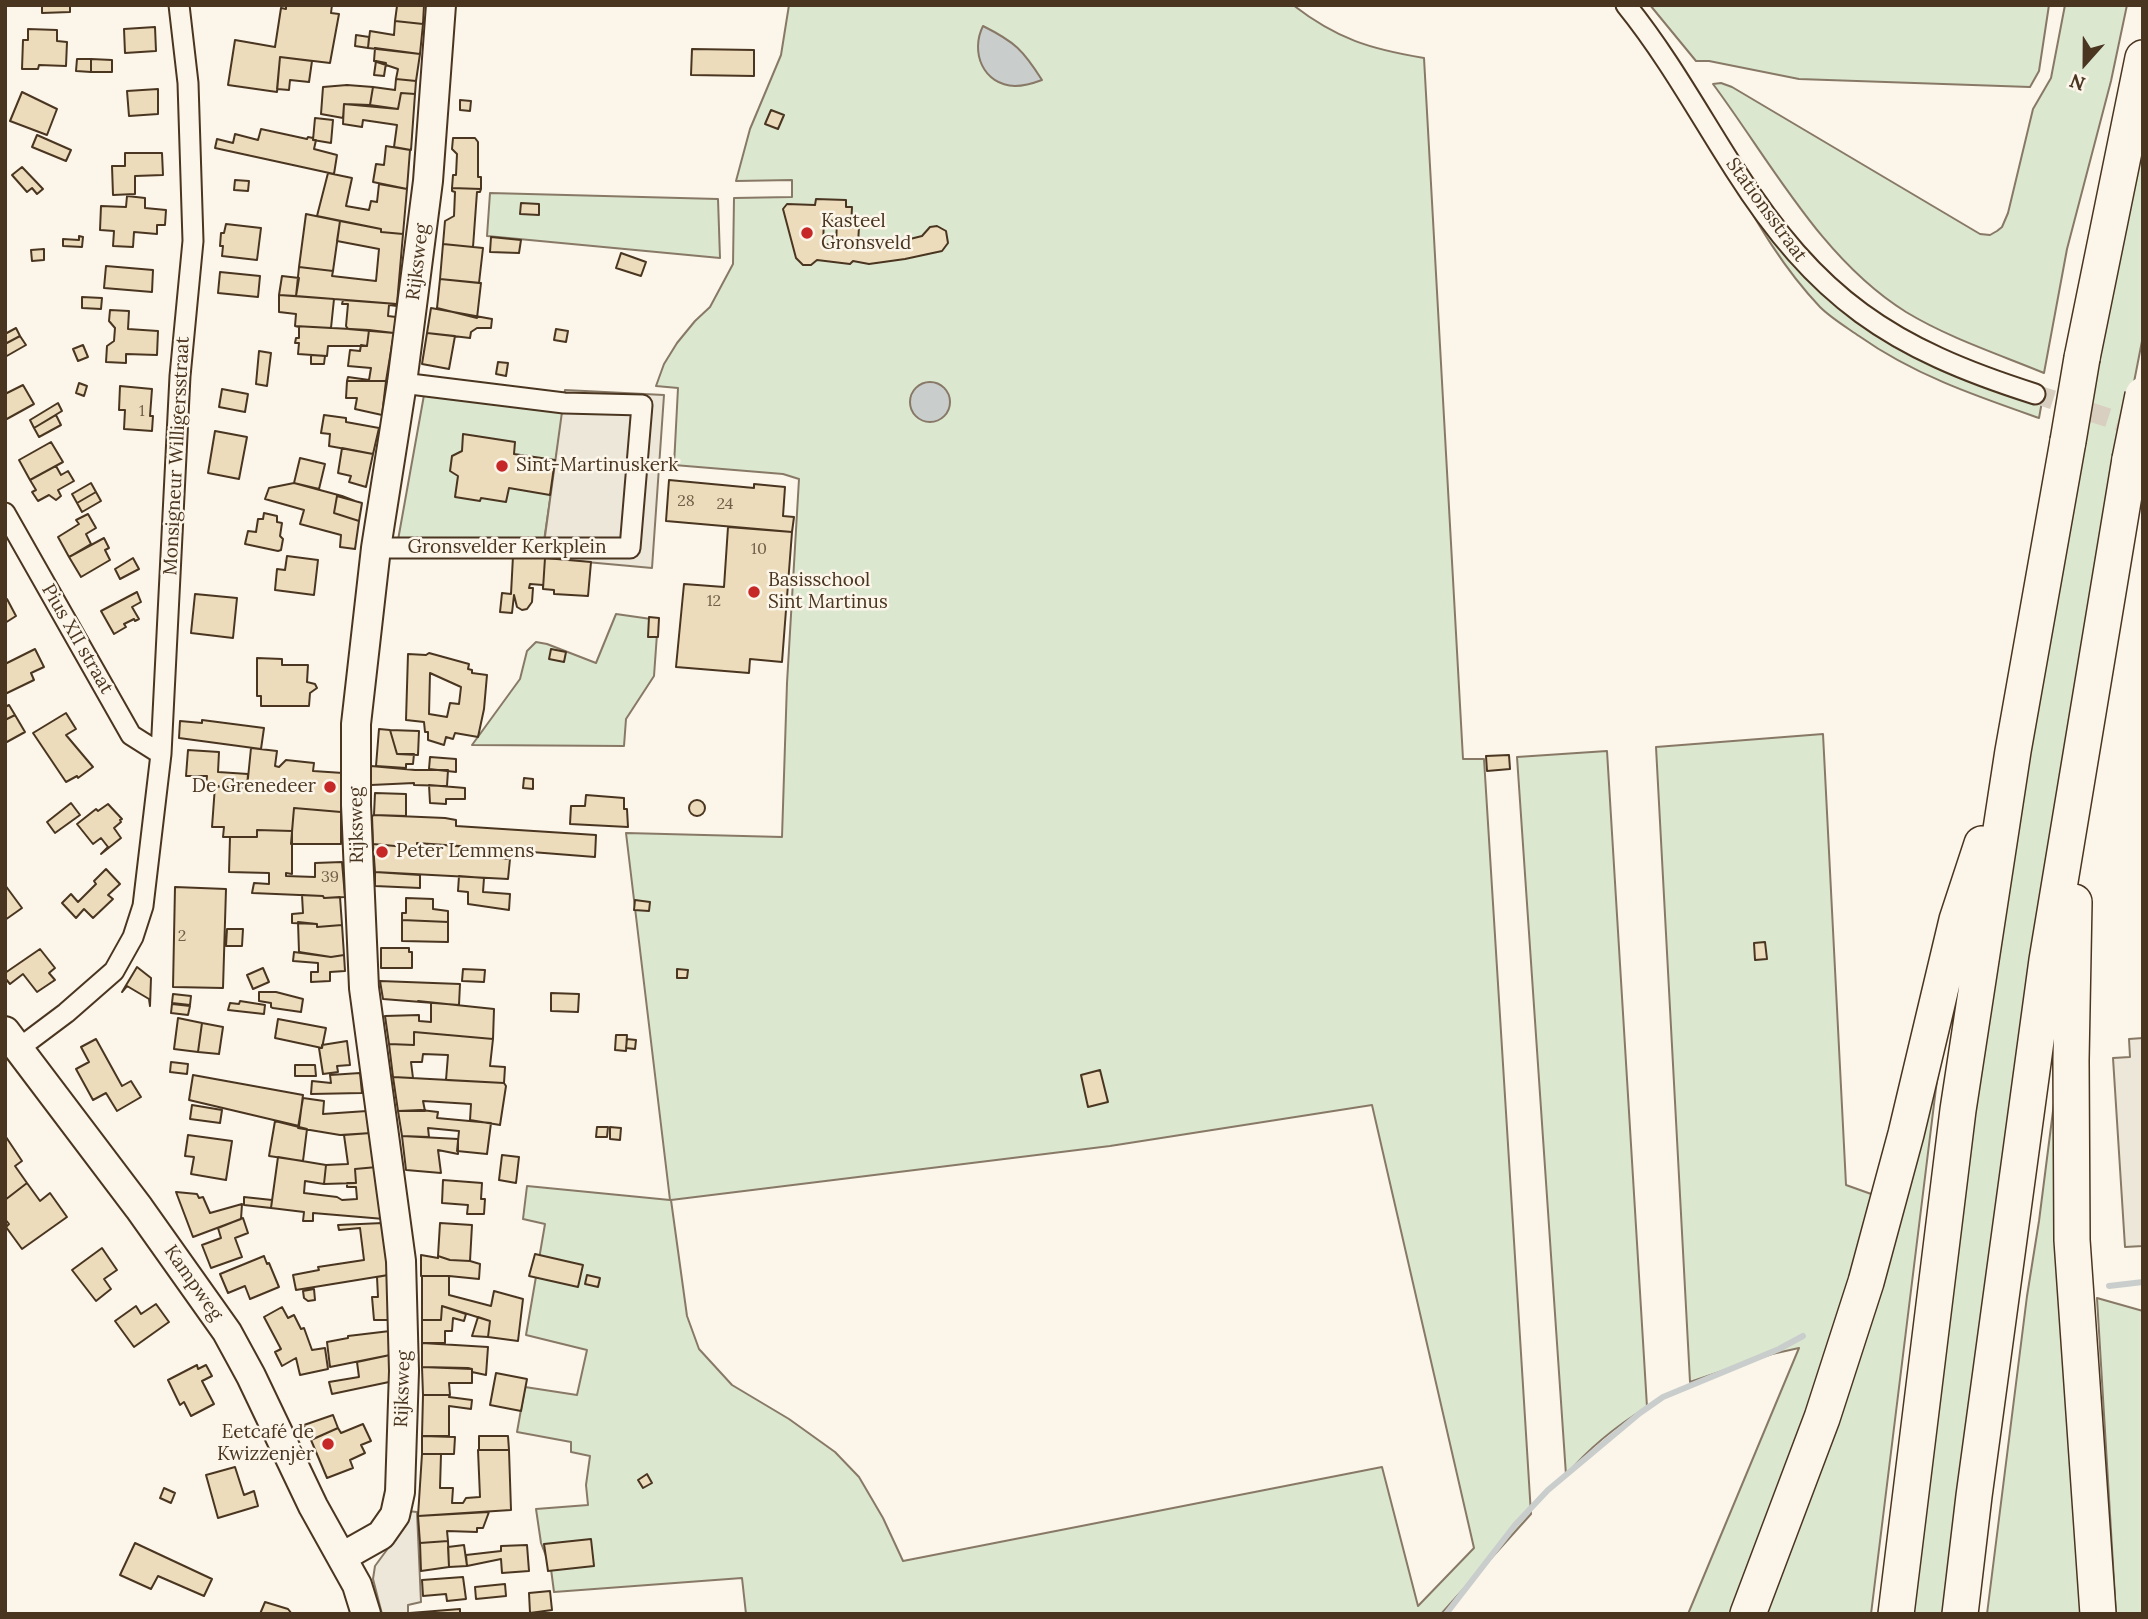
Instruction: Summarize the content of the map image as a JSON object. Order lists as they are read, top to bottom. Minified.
{"streets":{"street":["Stationsstraat","Rijksweg","Monsigneur Willigersstraat","Gronsvelder Kerkplein","Pius XII straat","Kampweg"]},"crossings":[["Rijksweg","Gronsvelder Kerkplein"],["Rijksweg","Kampweg"],["Monsigneur Willigersstraat","Pius XII straat"],["Monsigneur Willigersstraat","Kampweg"]],"places":["Kasteel Gronsveld","Sint-Martinuskerk","Basisschool Sint Martinus","De Grenedeer","Peter Lemmens","Eetcafé de Kwizzenjèr"],"house_numbers":["1","28","24","10","12","39","2"],"north":"bottom"}
